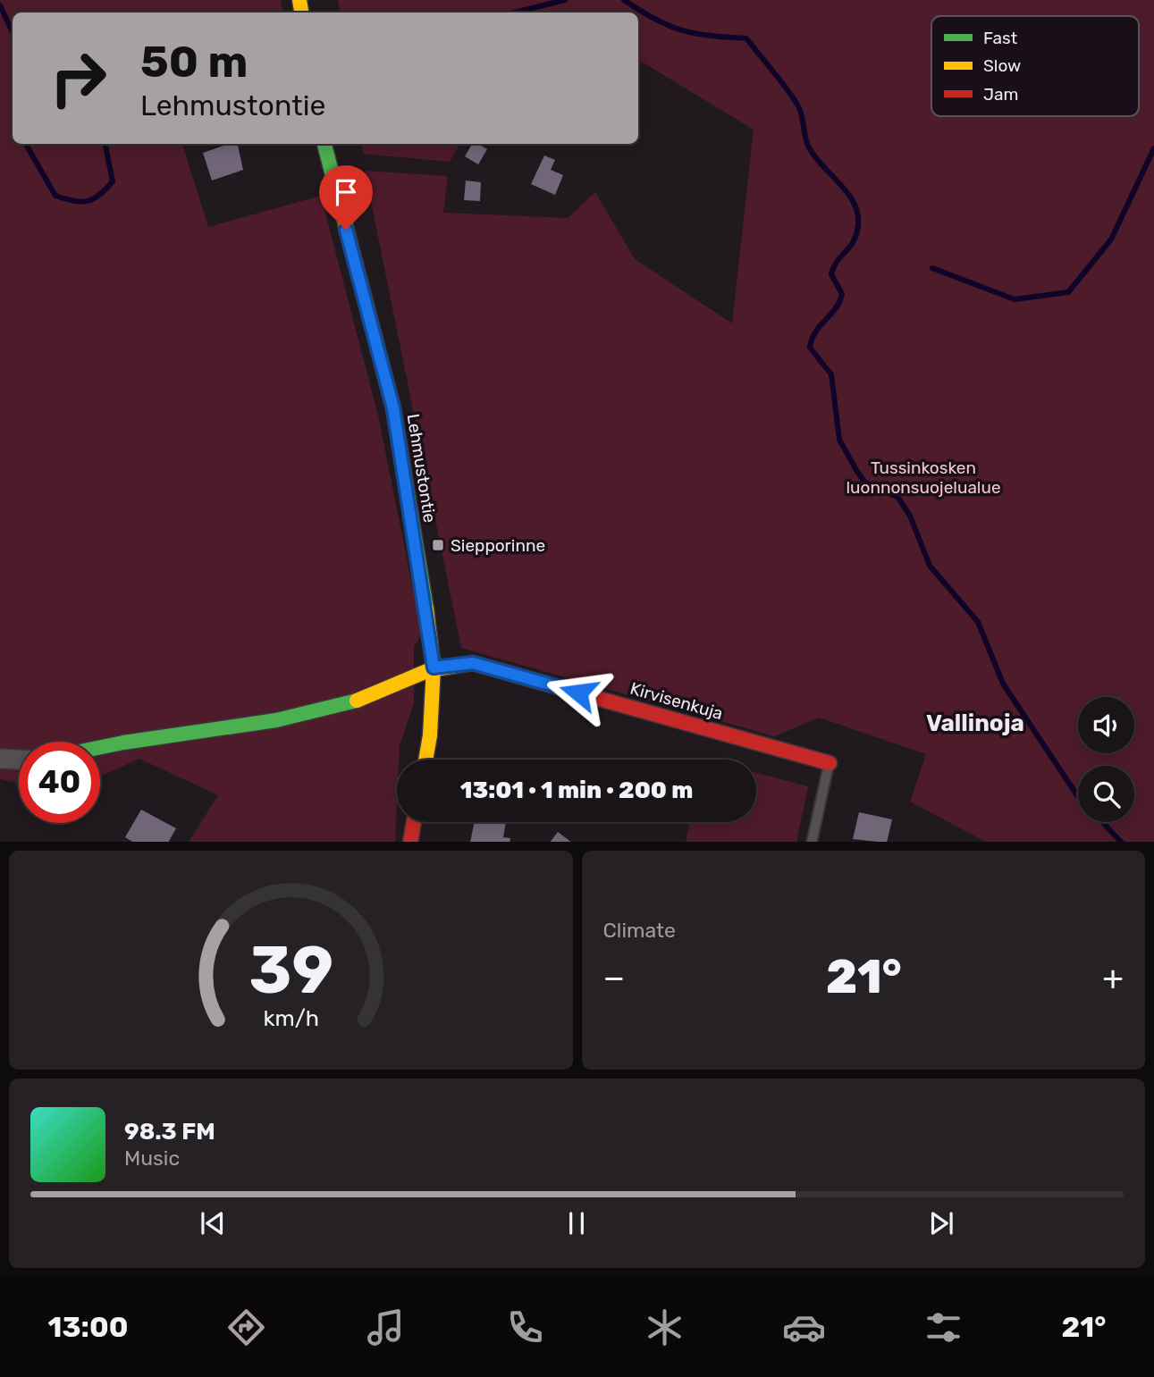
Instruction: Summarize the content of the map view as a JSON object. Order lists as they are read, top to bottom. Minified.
{"streets":{"street":["Lehmustontie","Kirvisenkuja"]},"crossings":[["Lehmustontie","Kirvisenkuja"]],"districts":["Vallinoja"],"parks":["Tussinkosken luonnonsuojelualue"],"places":{"transit":["Siepporinne"]},"legend":["Fast","Slow","Jam"],"page":{"turn":["50 m","Lehmustontie"],"limit":"40","trip":"13:01 · 1 min · 200 m","tile":"Climate","heat":["−","21°","+"],"song":["98.3 FM","Music"],"tabs":["13:00","21°"],"gauge":["39","km/h"]}}
